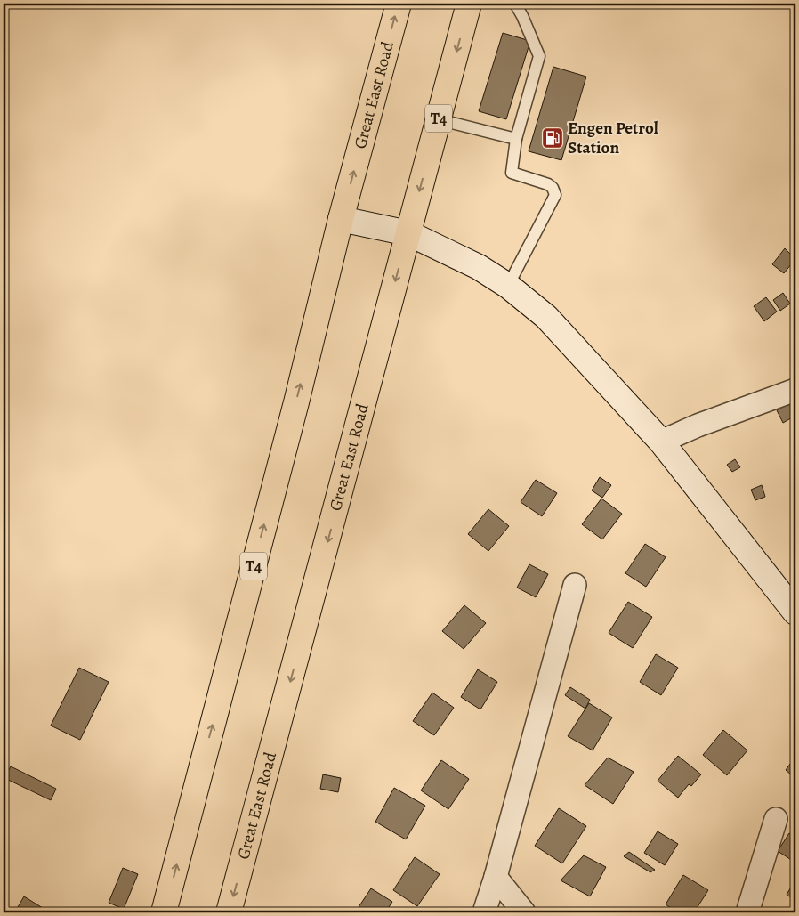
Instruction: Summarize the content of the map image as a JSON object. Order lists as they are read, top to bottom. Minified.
{"streets":{"main road":["Great East Road","T4"]},"places":{"fuel station":["Engen Petrol Station"]}}
